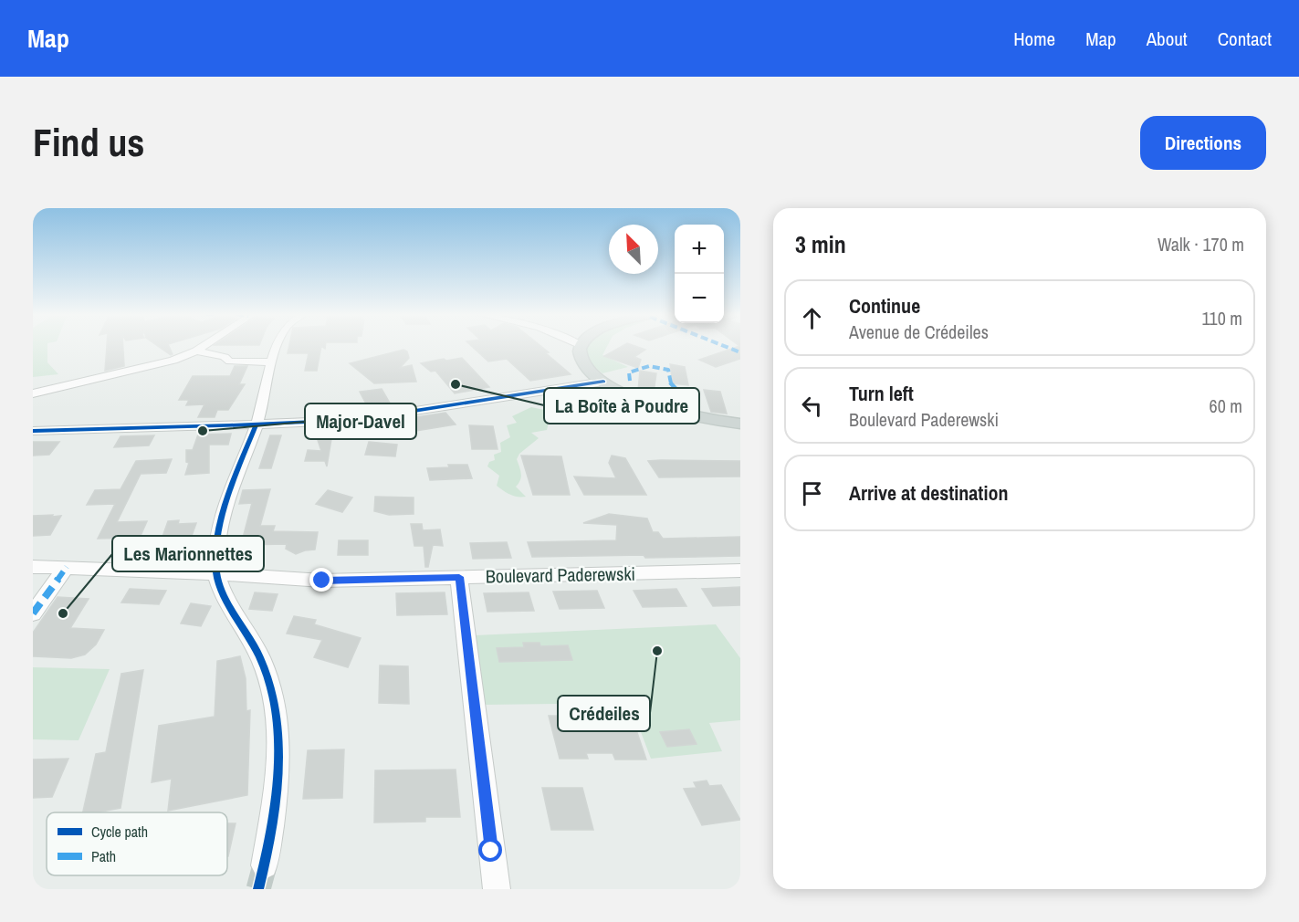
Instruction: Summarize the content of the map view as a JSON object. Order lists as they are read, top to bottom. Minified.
{"streets":{"street":["Boulevard Paderewski"]},"places":["La Boîte à Poudre","Major-Davel","Les Marionnettes","Crédeiles"],"legend":["Cycle path","Path"],"north":"top left","page":{"header":"Map","nav":["Home","Map","About","Contact"],"buttons":"Directions","title":"Find us","heading":["3 min","Walk · 170 m"],"map_buttons":["+","−"],"list":[["Continue","Avenue de Crédeiles","110 m"],["Turn left","Boulevard Paderewski","60 m"],"Arrive at destination"]}}
